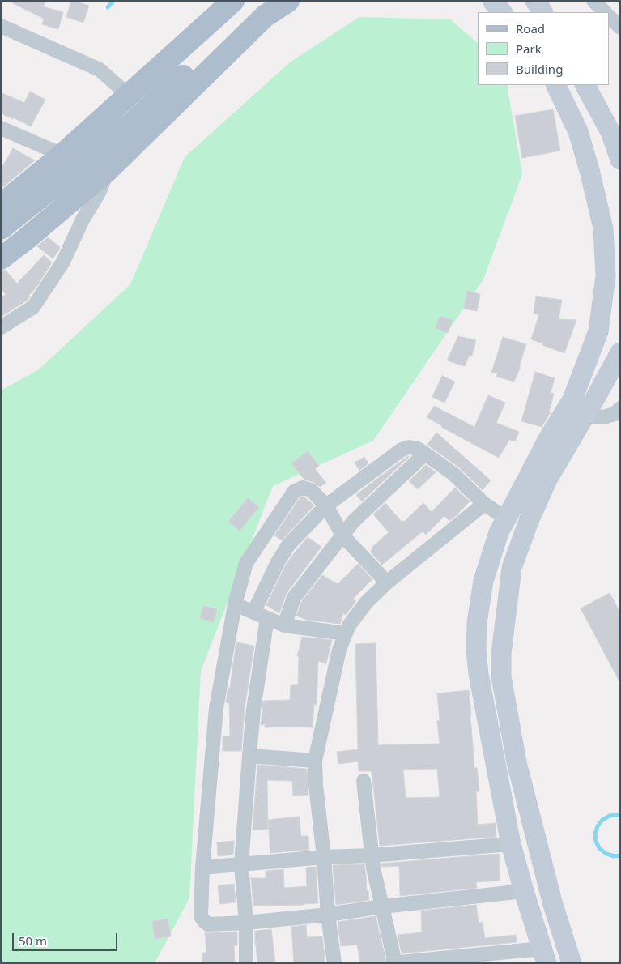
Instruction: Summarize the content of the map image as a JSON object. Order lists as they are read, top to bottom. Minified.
{"legend":["Road","Park","Building"],"scale_bar":"50 m"}
